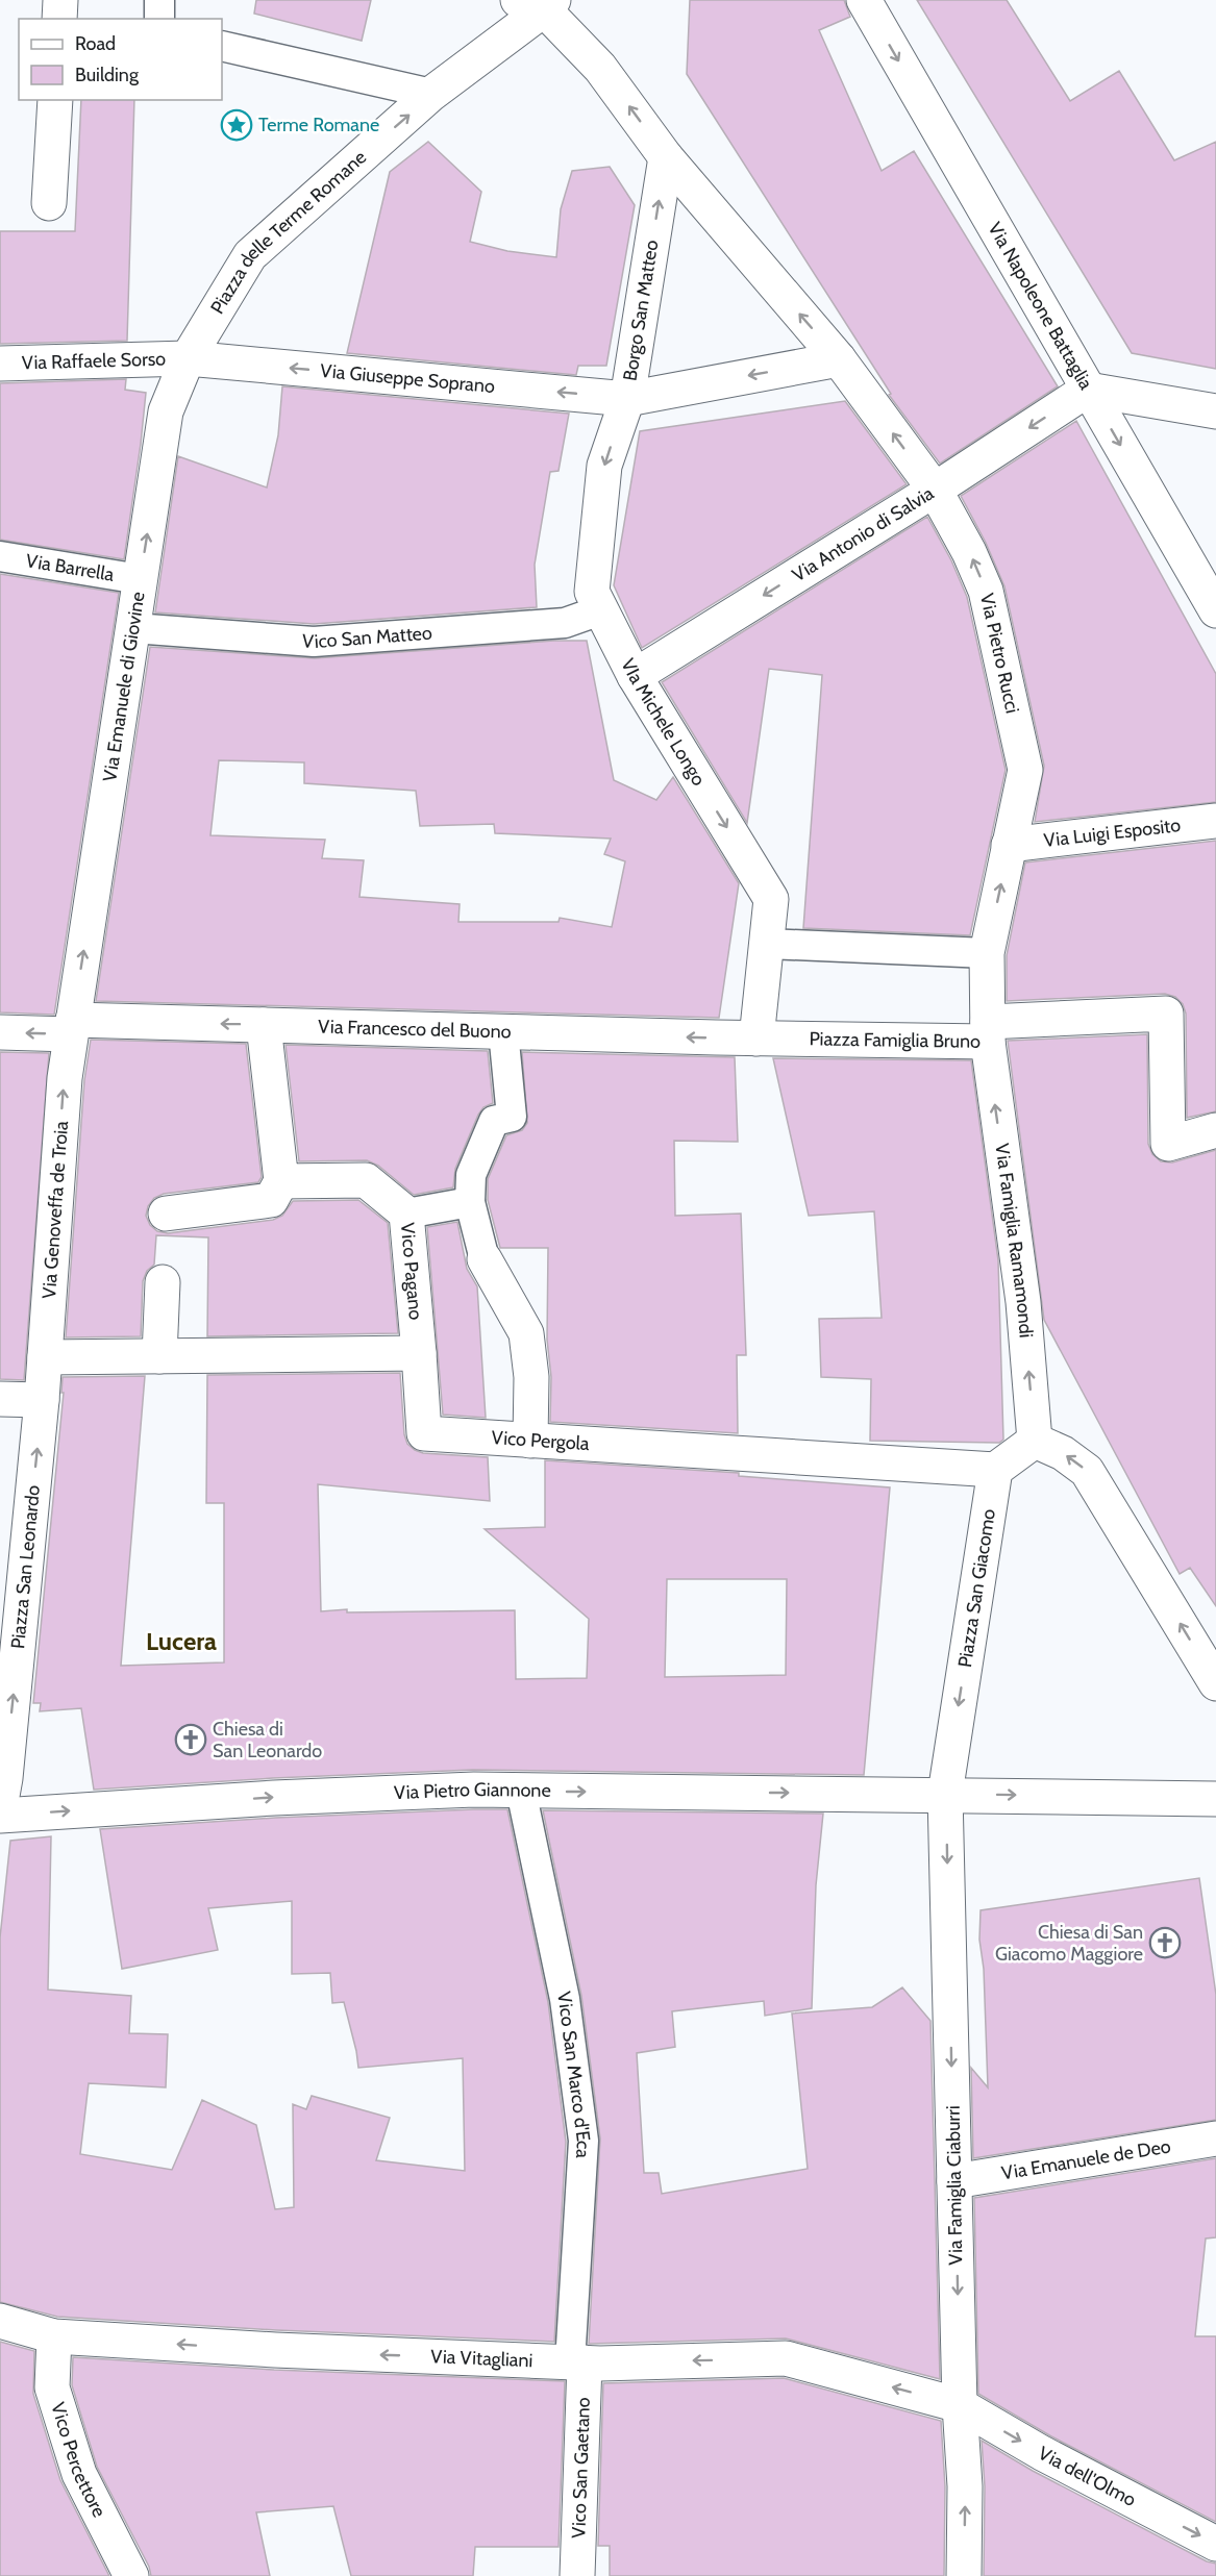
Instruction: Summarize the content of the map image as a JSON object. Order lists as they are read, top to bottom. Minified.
{"streets":{"street":["Piazza delle Terme Romane","Via Napoleone Battaglia","Borgo San Matteo","Via Raffaele Sorso","Via Giuseppe Soprano","Via Antonio di Salvia","Via Barrella","Vico San Matteo","Via Pietro Rucci","Via Emanuele di Giovine","VIa Michele Longo","Via Luigi Esposito","Via Francesco del Buono","Piazza Famiglia Bruno","Via Genoveffa de Troia","Via Famiglia Ramamondi","Vico Pagano","Vico Pergola","Piazza San Leonardo","Piazza San Giacomo","Via Pietro Giannone","Vico San Marco d'Eca","Via Emanuele de Deo","Via Famiglia Ciaburri","Via Vitagliani","Vico Percettore","Vico San Gaetano","Via dell'Olmo"]},"crossings":[["Piazza delle Terme Romane","Via Raffaele Sorso"],["Piazza delle Terme Romane","Via Giuseppe Soprano"],["Piazza delle Terme Romane","Via Emanuele di Giovine"],["Via Napoleone Battaglia","Via Antonio di Salvia"],["Borgo San Matteo","Via Giuseppe Soprano"],["Borgo San Matteo","Via Pietro Rucci"],["Borgo San Matteo","VIa Michele Longo"],["Via Raffaele Sorso","Via Giuseppe Soprano"],["Via Raffaele Sorso","Via Emanuele di Giovine"],["Via Giuseppe Soprano","Via Emanuele di Giovine"],["Via Giuseppe Soprano","VIa Michele Longo"],["Via Antonio di Salvia","Via Pietro Rucci"],["Via Antonio di Salvia","VIa Michele Longo"],["Via Barrella","Via Emanuele di Giovine"],["Vico San Matteo","Via Emanuele di Giovine"],["Vico San Matteo","VIa Michele Longo"],["Via Pietro Rucci","Via Luigi Esposito"],["Via Pietro Rucci","Piazza Famiglia Bruno"],["Via Emanuele di Giovine","Via Francesco del Buono"],["Via Emanuele di Giovine","Via Genoveffa de Troia"],["VIa Michele Longo","Via Francesco del Buono"],["VIa Michele Longo","Piazza Famiglia Bruno"],["Via Francesco del Buono","Piazza Famiglia Bruno"],["Via Francesco del Buono","Via Genoveffa de Troia"],["Piazza Famiglia Bruno","Via Famiglia Ramamondi"],["Via Genoveffa de Troia","Piazza San Leonardo"],["Vico Pagano","Vico Pergola"],["Vico Pergola","Piazza San Giacomo"],["Piazza San Giacomo","Via Pietro Giannone"],["Piazza San Giacomo","Via Famiglia Ciaburri"],["Via Pietro Giannone","Vico San Marco d'Eca"],["Via Pietro Giannone","Via Famiglia Ciaburri"],["Vico San Marco d'Eca","Via Vitagliani"],["Vico San Marco d'Eca","Vico San Gaetano"],["Via Emanuele de Deo","Via Famiglia Ciaburri"],["Via Famiglia Ciaburri","Via Vitagliani"],["Via Famiglia Ciaburri","Via dell'Olmo"],["Via Vitagliani","Vico Percettore"],["Via Vitagliani","Vico San Gaetano"],["Via Vitagliani","Via dell'Olmo"]],"one_way":["Piazza delle Terme Romane","Via Antonio di Salvia","Via Pietro Rucci","Via Emanuele di Giovine","VIa Michele Longo","Via Francesco del Buono","Via Famiglia Ramamondi","Piazza San Leonardo","Piazza San Giacomo","Via Pietro Giannone","Via Vitagliani","Via dell'Olmo"],"districts":["Lucera"],"places":{"place":["Terme Romane"],"church":["Chiesa di San Leonardo","Chiesa di San Giacomo Maggiore"]},"legend":["Road","Building"]}
